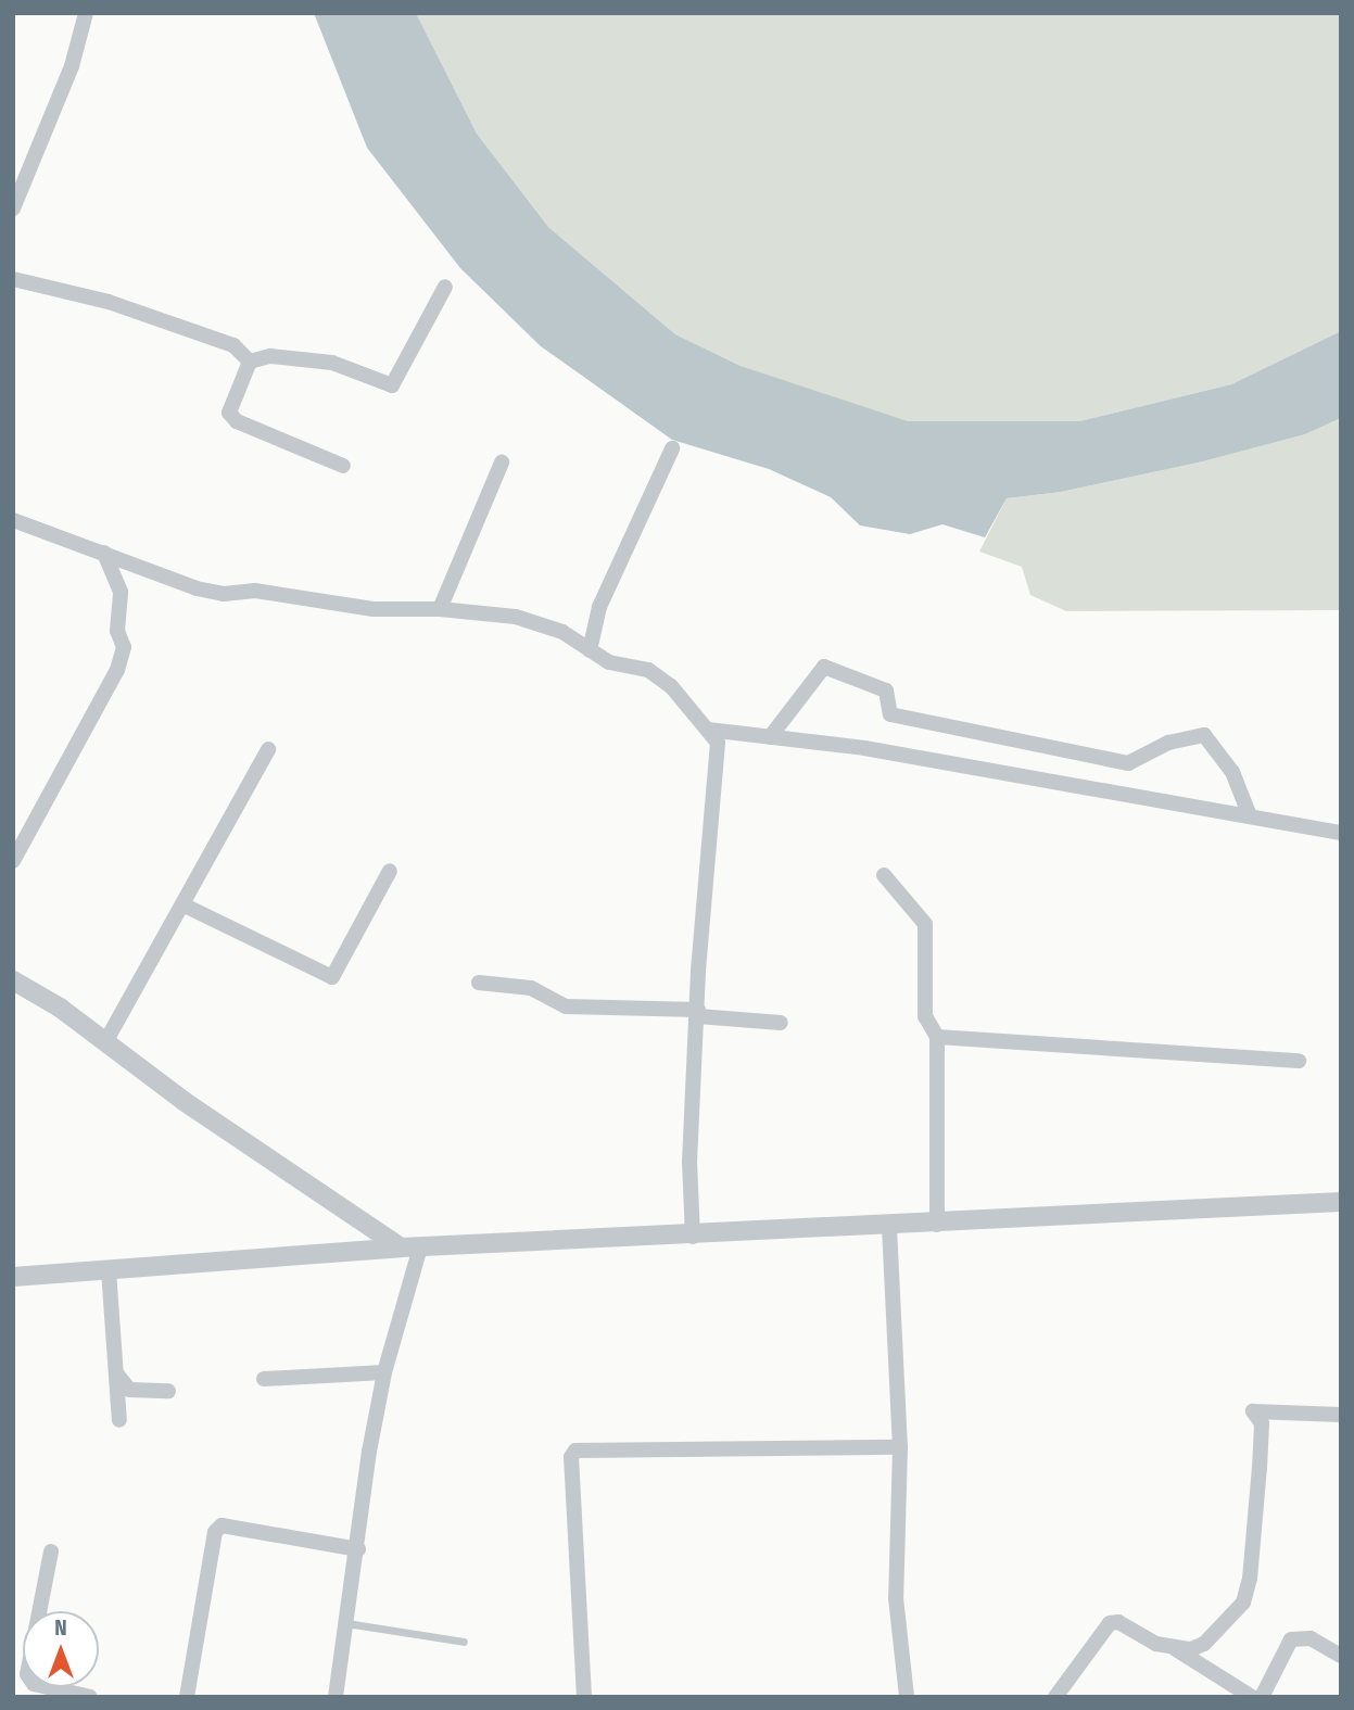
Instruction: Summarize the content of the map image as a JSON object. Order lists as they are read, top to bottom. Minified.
{"north":"top"}
